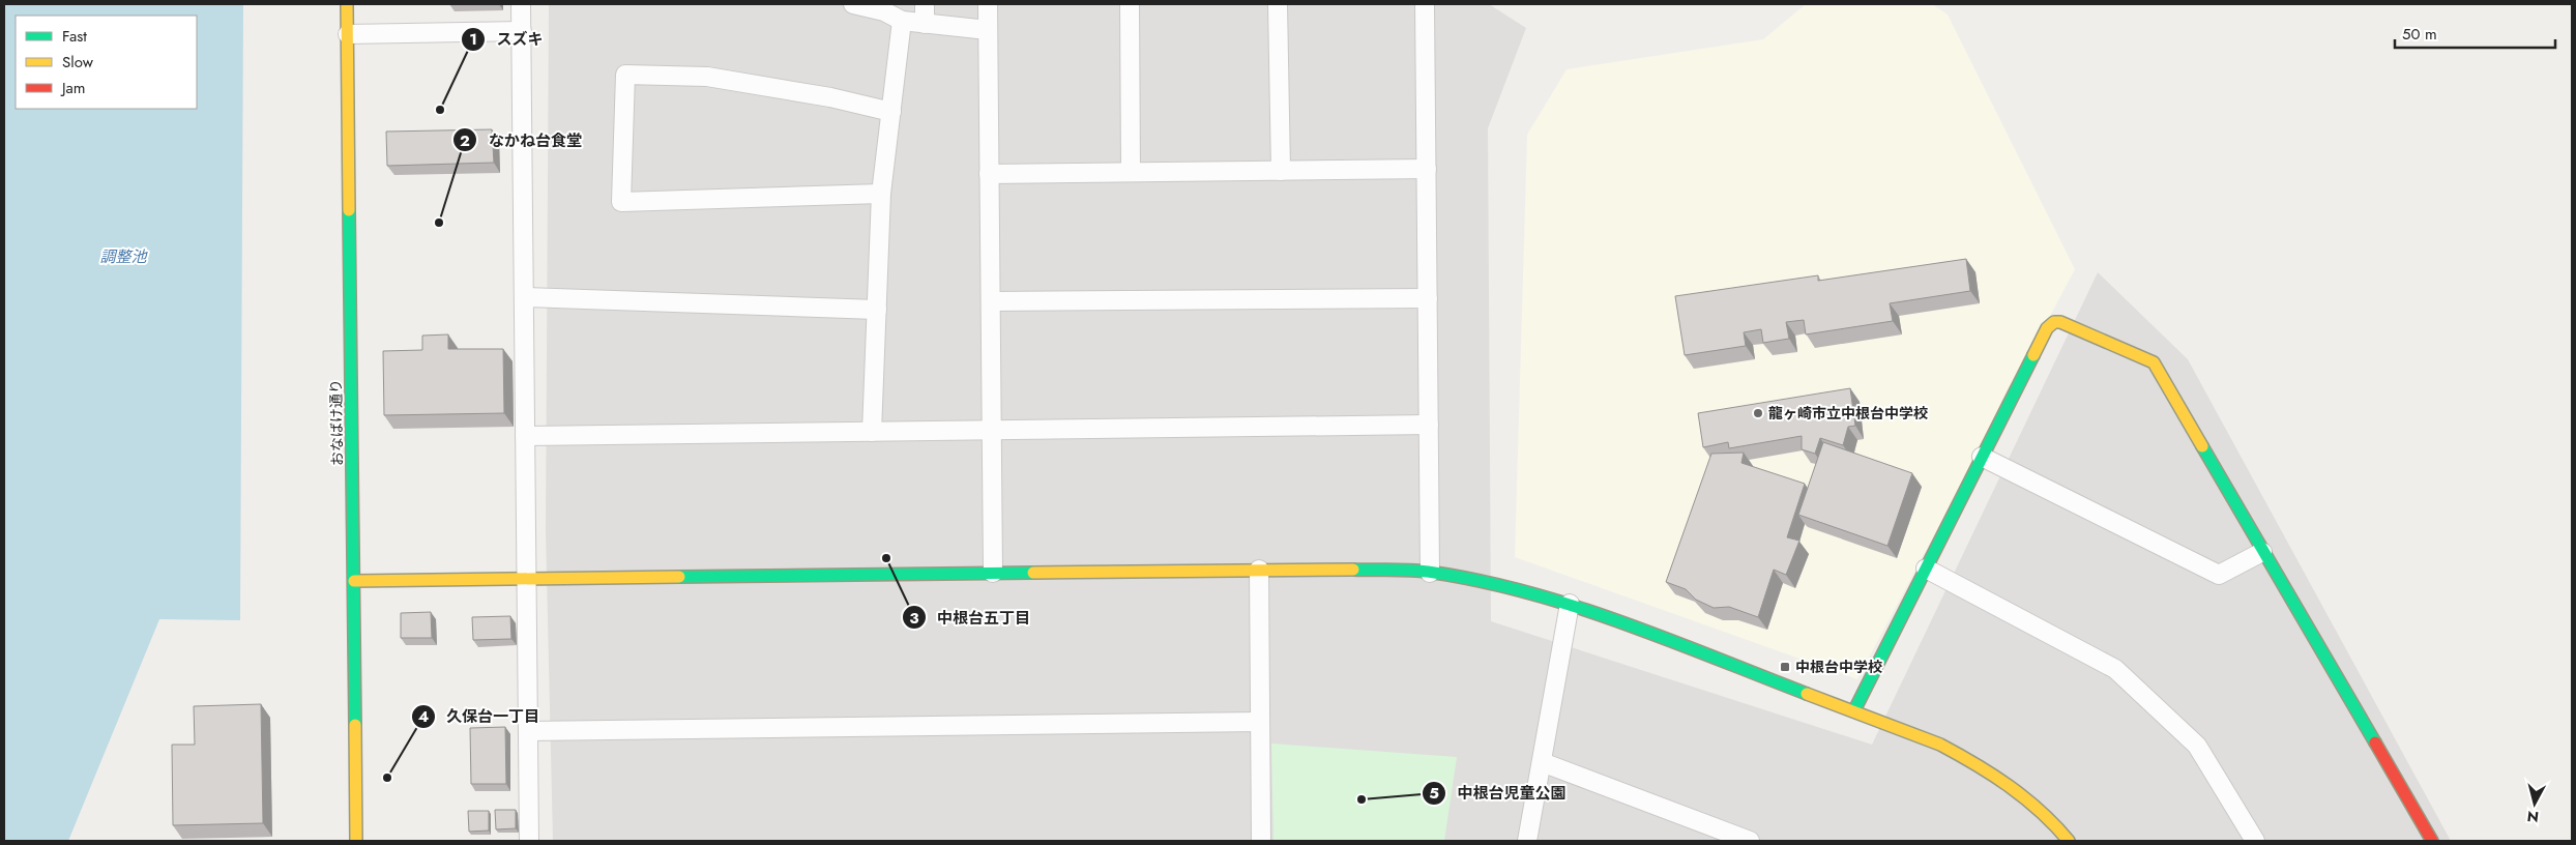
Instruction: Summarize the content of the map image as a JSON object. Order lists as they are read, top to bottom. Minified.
{"streets":{"street":["おなばけ通り"]},"water":["調整池"],"places":{"other":["スズキ","なかね台食堂","龍ヶ崎市立中根台中学校","中根台五丁目","久保台一丁目","中根台児童公園"],"transit":["中根台中学校"]},"legend":["Fast","Slow","Jam"],"scale_bar":"50 m","north":"bottom"}
